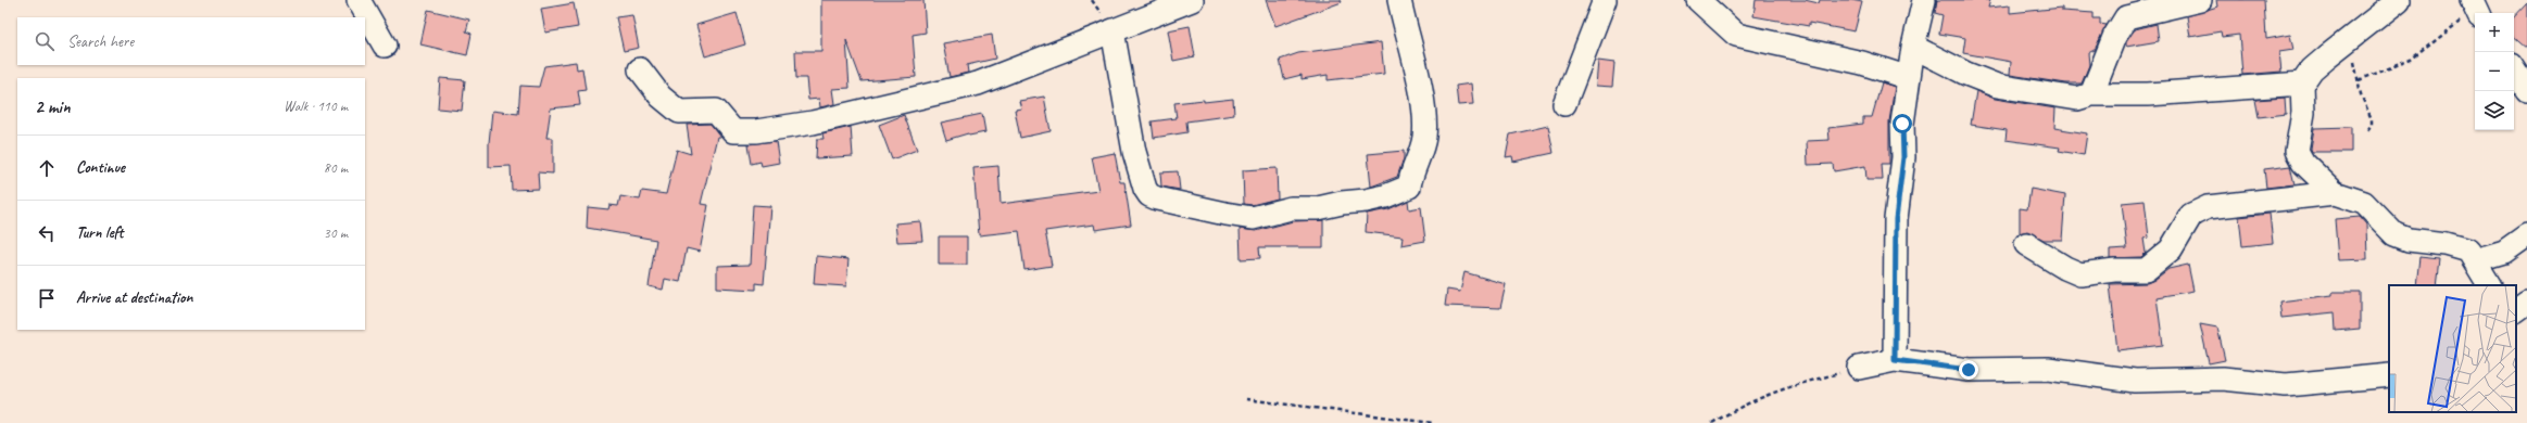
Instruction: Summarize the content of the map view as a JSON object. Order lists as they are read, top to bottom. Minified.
{"page":{"map_buttons":["+","−"],"search":"Search here","heading":["2 min","Walk · 110 m"],"list":[["Continue","80 m"],["Turn left","30 m"],"Arrive at destination"]}}
